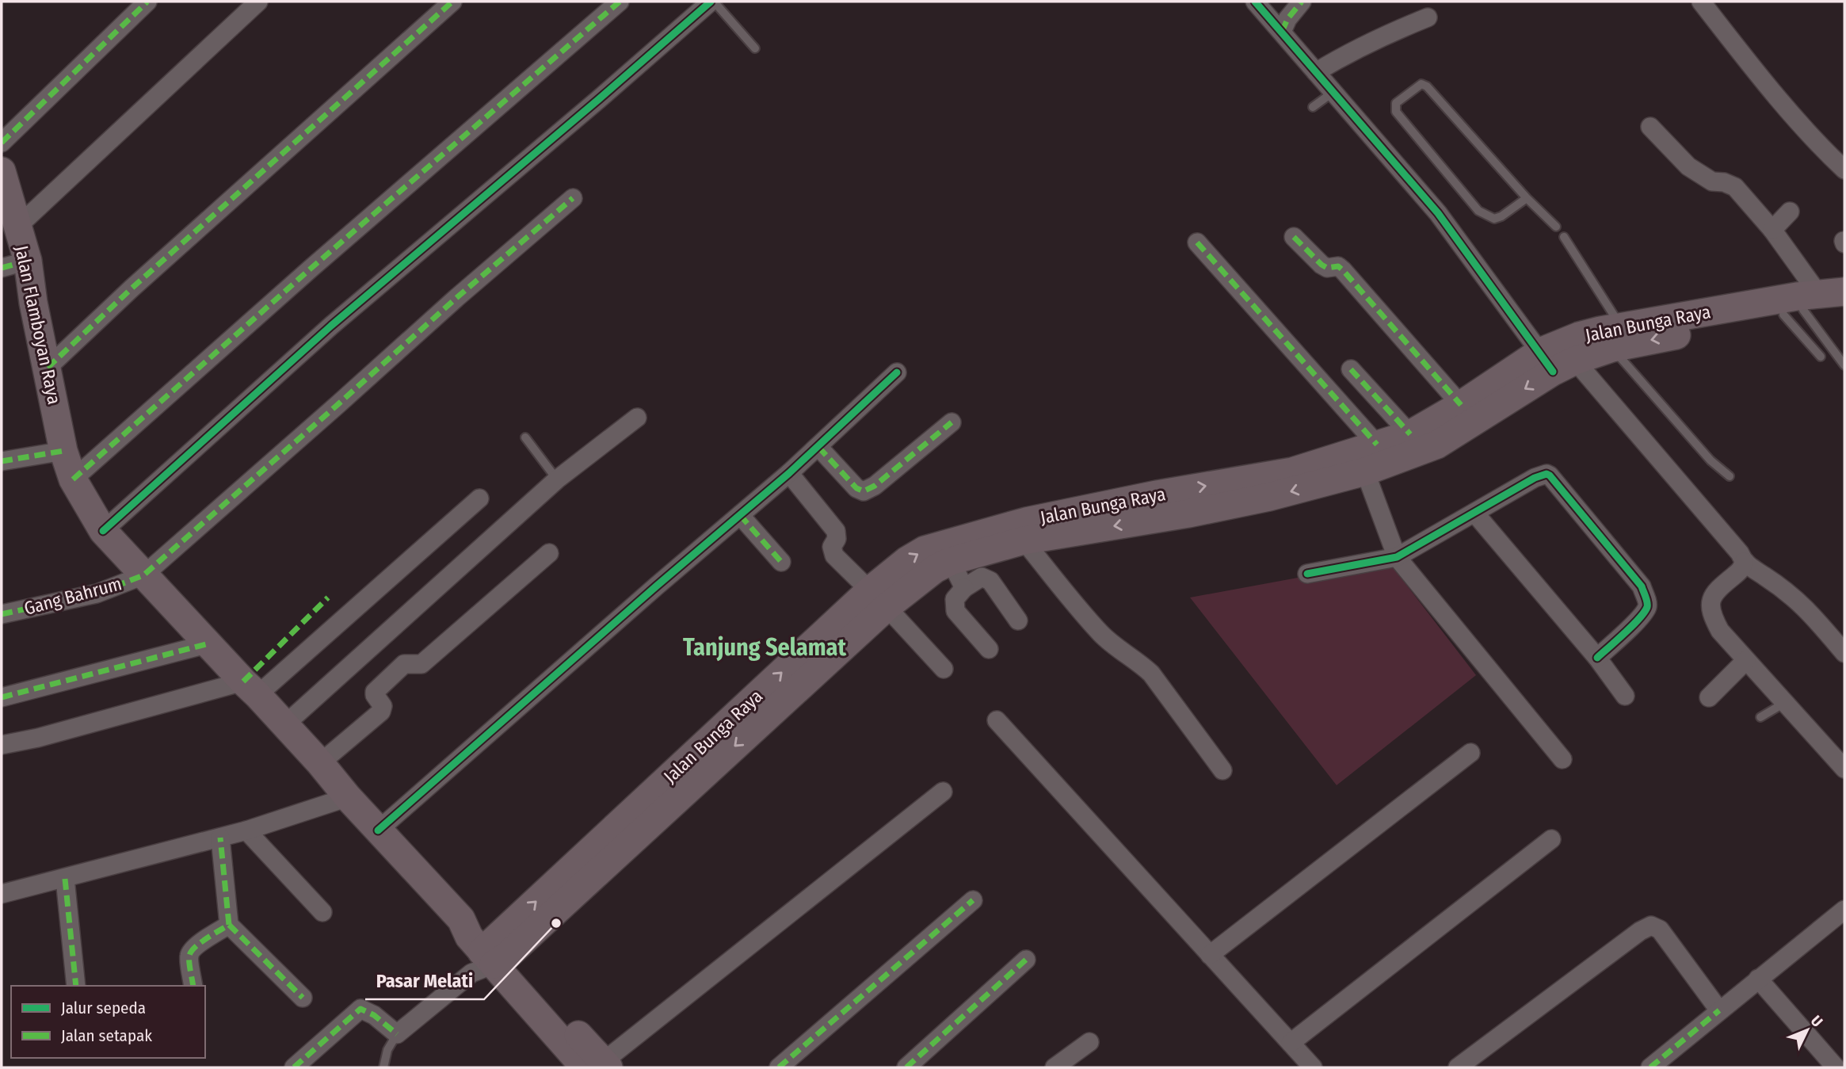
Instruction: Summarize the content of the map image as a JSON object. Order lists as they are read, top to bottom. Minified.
{"streets":{"main road":["Jalan Bunga Raya","Jalan Flamboyan Raya"],"street":["Gang Bahrum"]},"crossings":[["Jalan Bunga Raya","Jalan Flamboyan Raya"],["Jalan Flamboyan Raya","Gang Bahrum"]],"districts":["Tanjung Selamat"],"places":["Pasar Melati"],"legend":["Jalur sepeda","Jalan setapak"],"north":"top right"}
